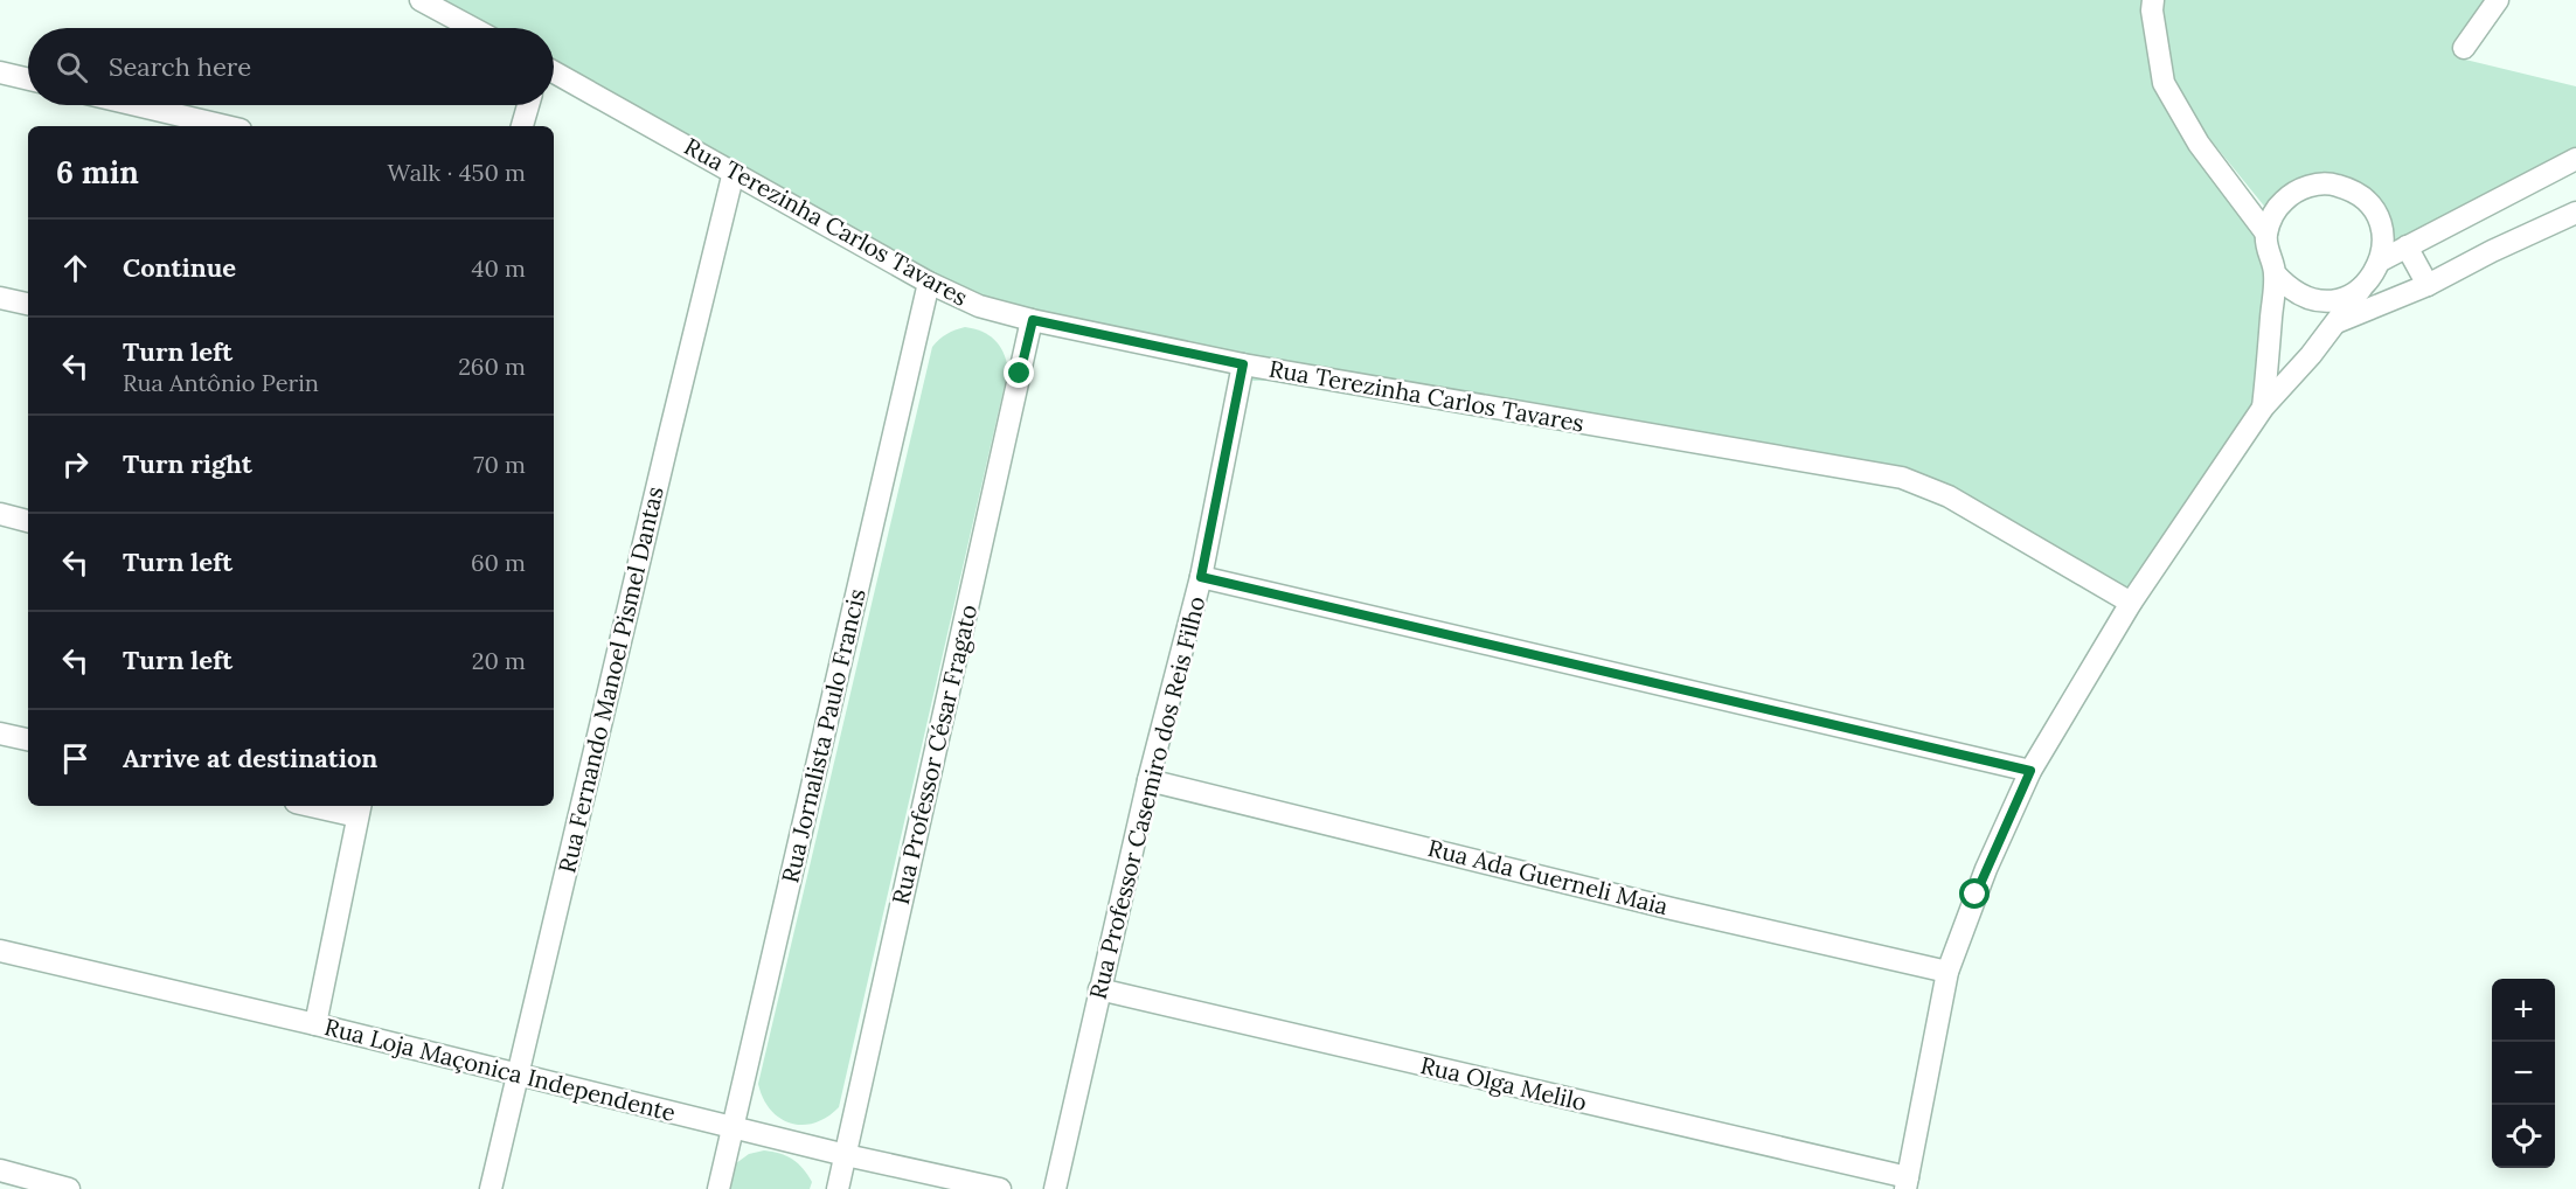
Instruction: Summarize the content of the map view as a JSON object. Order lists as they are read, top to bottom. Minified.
{"streets":{"street":["Rua Terezinha Carlos Tavares","Rua Fernando Manoel Pismel Dantas","Rua Jornalista Paulo Francis","Rua Professor César Fragato","Rua Professor Casemiro dos Reis Filho","Rua Ada Guerneli Maia","Rua Loja Maçonica Independente","Rua Olga Melilo"]},"crossings":[["Rua Terezinha Carlos Tavares","Rua Fernando Manoel Pismel Dantas"],["Rua Terezinha Carlos Tavares","Rua Jornalista Paulo Francis"],["Rua Terezinha Carlos Tavares","Rua Professor César Fragato"],["Rua Terezinha Carlos Tavares","Rua Professor Casemiro dos Reis Filho"],["Rua Fernando Manoel Pismel Dantas","Rua Loja Maçonica Independente"],["Rua Jornalista Paulo Francis","Rua Loja Maçonica Independente"],["Rua Professor César Fragato","Rua Loja Maçonica Independente"],["Rua Professor Casemiro dos Reis Filho","Rua Ada Guerneli Maia"],["Rua Professor Casemiro dos Reis Filho","Rua Olga Melilo"]],"page":{"search":"Search here","heading":["6 min","Walk · 450 m"],"list":[["Continue","40 m"],["Turn left","Rua Antônio Perin","260 m"],["Turn right","70 m"],["Turn left","60 m"],["Turn left","20 m"],"Arrive at destination"],"map_buttons":["+","−"]}}
